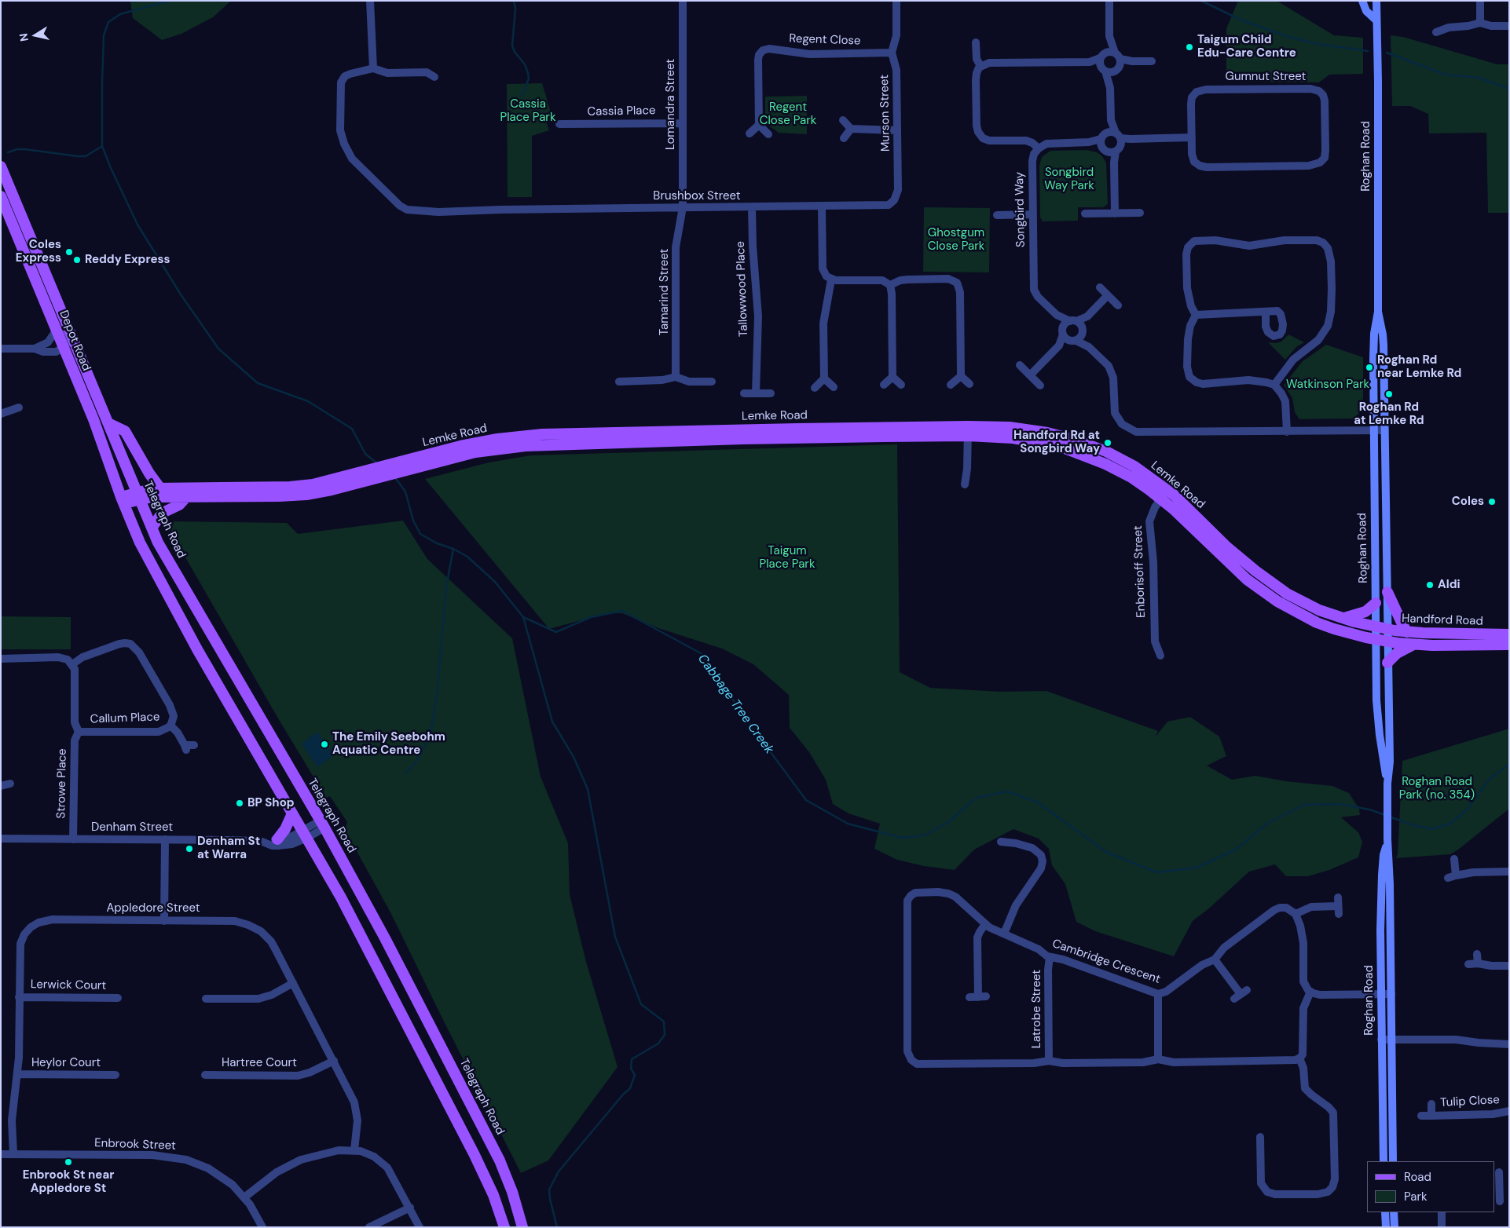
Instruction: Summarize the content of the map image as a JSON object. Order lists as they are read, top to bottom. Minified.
{"streets":{"main road":["Roghan Road","Depot Road","Lemke Road","Telegraph Road","Handford Road"],"street":["Regent Close","Gumnut Street","Lomandra Street","Cassia Place","Murson Street","Brushbox Street","Songbird Way","Tallowwood Place","Tamarind Street","Enborisoff Street","Callum Place","Strowe Place","Denham Street","Appledore Street","Cambridge Crescent","Lerwick Court","Latrobe Street","Heylor Court","Hartree Court","Tulip Close","Enbrook Street"]},"crossings":[["Regent Close","Murson Street"],["Lomandra Street","Cassia Place"],["Lomandra Street","Brushbox Street"],["Lomandra Street","Tamarind Street"],["Murson Street","Brushbox Street"],["Roghan Road","Lemke Road"],["Roghan Road","Handford Road"],["Brushbox Street","Tallowwood Place"],["Brushbox Street","Tamarind Street"],["Depot Road","Lemke Road"],["Depot Road","Telegraph Road"],["Lemke Road","Telegraph Road"],["Lemke Road","Enborisoff Street"],["Lemke Road","Handford Road"],["Telegraph Road","Denham Street"],["Callum Place","Strowe Place"],["Strowe Place","Denham Street"],["Appledore Street","Lerwick Court"],["Appledore Street","Heylor Court"],["Appledore Street","Hartree Court"],["Appledore Street","Enbrook Street"],["Cambridge Crescent","Latrobe Street"]],"water":["Cabbage Tree Creek"],"parks":["Cassia Place Park","Regent Close Park","Songbird Way Park","Ghostgum Close Park","Watkinson Park","Taigum Place Park","Roghan Road Park (no. 354)"],"places":["Taigum Child Edu-Care Centre","Coles Express","Reddy Express","Roghan Rd near Lemke Rd","Roghan Rd at Lemke Rd","Handford Rd at Songbird Way","Coles","Aldi","The Emily Seebohm Aquatic Centre","BP Shop","Denham St at Warra","Enbrook St near Appledore St"],"legend":["Road","Park"],"north":"left"}
